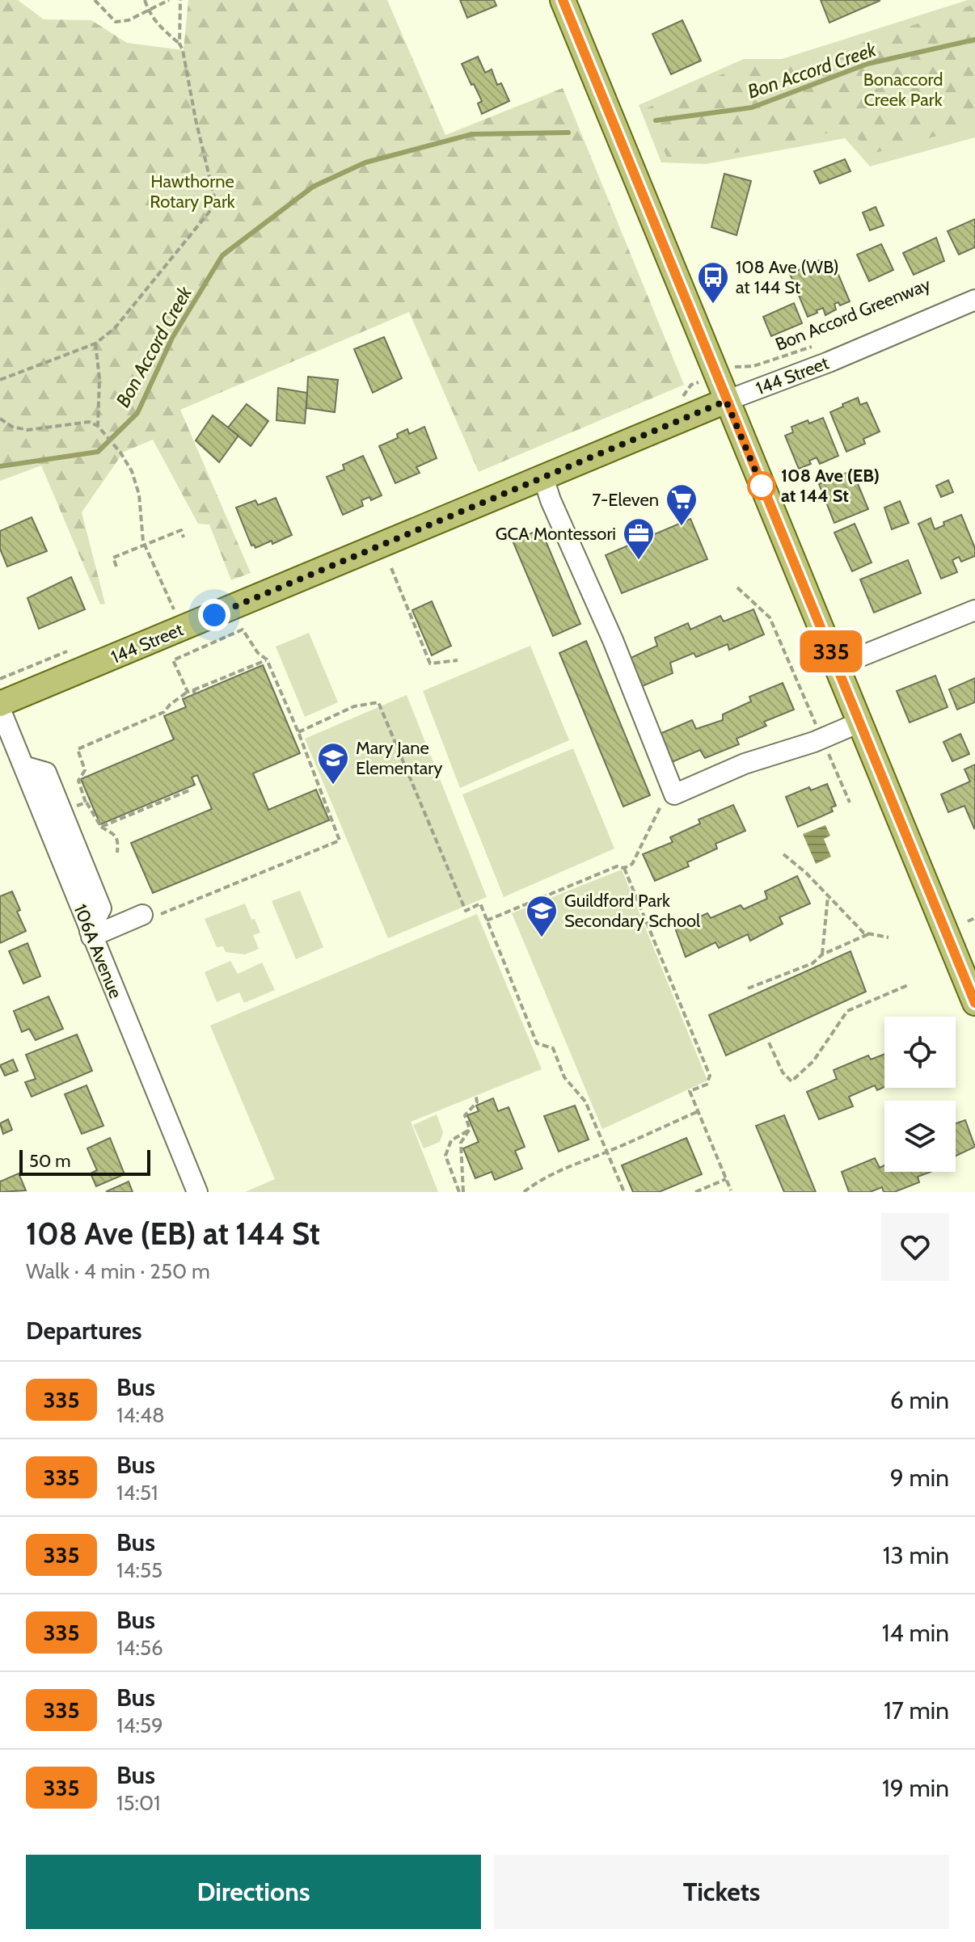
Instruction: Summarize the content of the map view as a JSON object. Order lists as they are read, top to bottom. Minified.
{"streets":{"main road":["144 Street"],"street":["106A Avenue"],"path":["Bon Accord Greenway"]},"crossings":[["144 Street","106A Avenue"]],"water":["Bon Accord Creek"],"parks":["Bonaccord Creek Park","Hawthorne Rotary Park"],"places":{"bus stop":["108 Ave (WB) at 144 St"],"other":["108 Ave (EB) at 144 St"],"supermarket":["7-Eleven"],"office":["GCA Montessori"],"school or university":["Mary Jane Elementary","Guildford Park Secondary School"]},"lines":["bus line 335"],"scale_bar":"50 m","page":{"on_map":"335","scale":"50 m","heading":[["108 Ave (EB) at 144 St","Walk · 4 min · 250 m"],"Departures"],"list":[{"mark":"335","name":"Bus","note":"14:48","value":"6 min"},{"mark":"335","name":"Bus","note":"14:51","value":"9 min"},{"mark":"335","name":"Bus","note":"14:55","value":"13 min"},{"mark":"335","name":"Bus","note":"14:56","value":"14 min"},{"mark":"335","name":"Bus","note":"14:59","value":"17 min"},{"mark":"335","name":"Bus","note":"15:01","value":"19 min"}],"buttons":["Directions","Tickets"]}}
